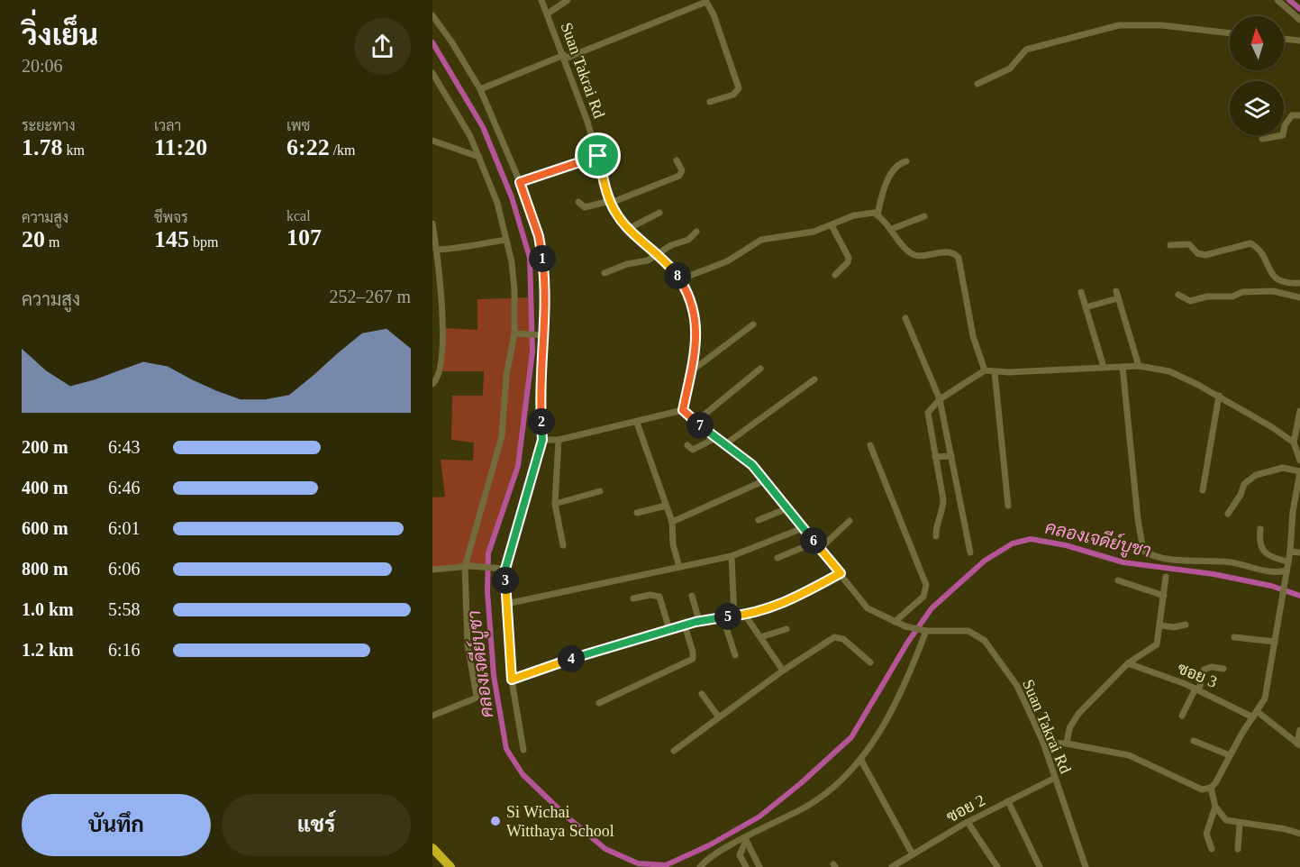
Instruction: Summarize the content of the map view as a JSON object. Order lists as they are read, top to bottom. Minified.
{"streets":{"street":["Suan Takrai Rd","ซอย 3","ซอย 2"]},"crossings":[["Suan Takrai Rd","ซอย 2"]],"water":["คลองเจดีย์บูชา"],"places":["Si Wichai Witthaya School"],"north":"top","page":{"heading":["วิ่งเย็น","20:06"],"stats":[["ระยะทาง","1.78 km"],["เวลา","11:20"],["เพซ","6:22 /km"],["ความสูง","20 m"],["ชีพจร","145 bpm"],["kcal","107"]],"pins":["1","8","2","7","6","3","5","4"],"chart":["ความสูง","252–267 m"],"list":[{"name":"200 m","note":"6:43"},{"name":"400 m","note":"6:46"},{"name":"600 m","note":"6:01"},{"name":"800 m","note":"6:06"},{"name":"1.0 km","note":"5:58"},{"name":"1.2 km","note":"6:16"}],"buttons":["บันทึก","แชร์"]}}
